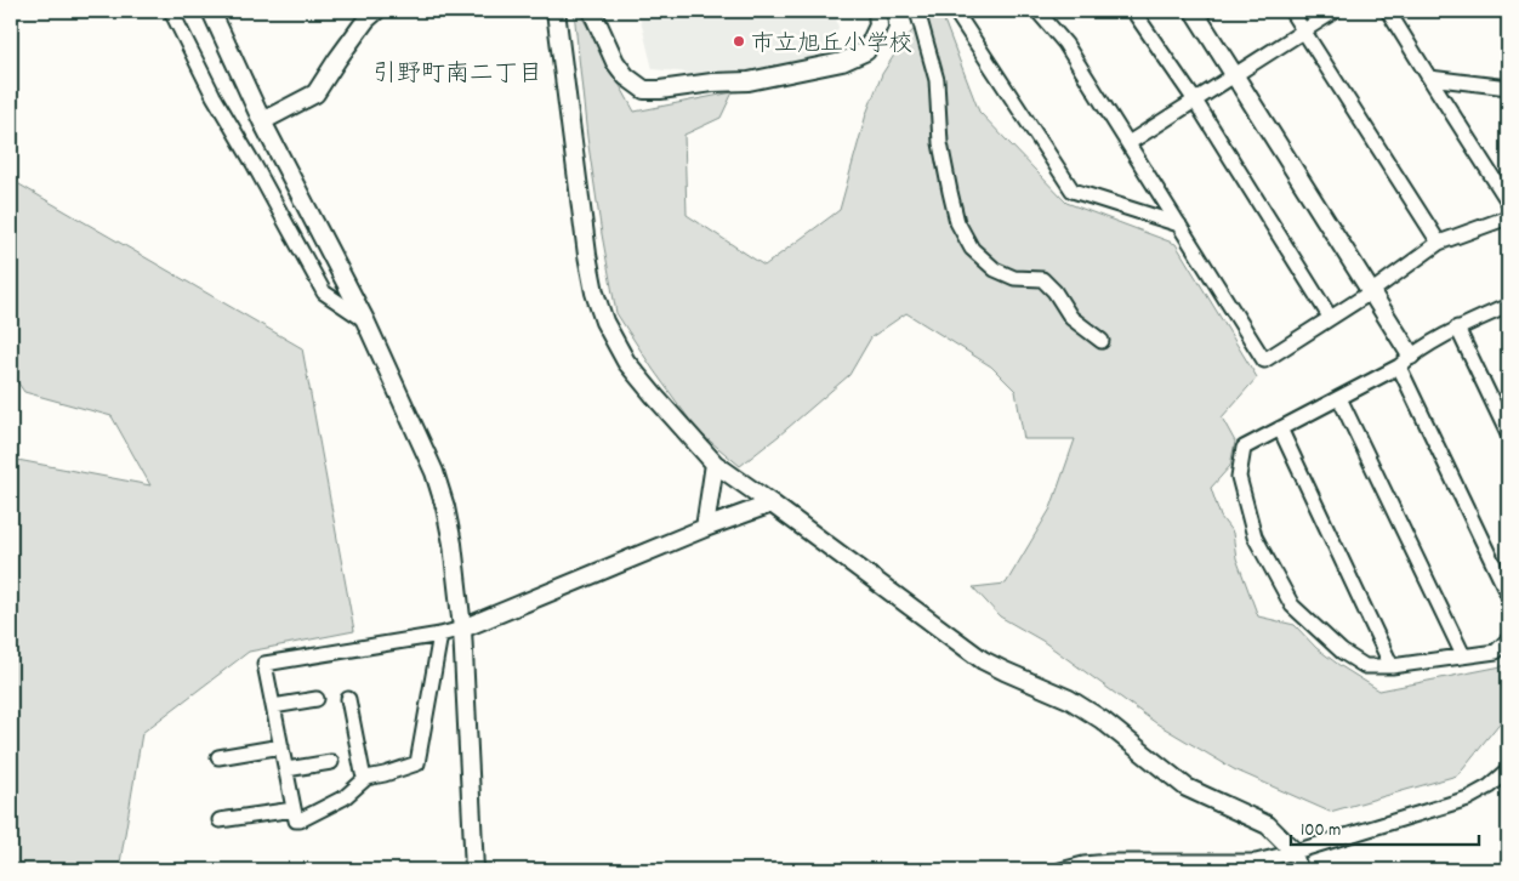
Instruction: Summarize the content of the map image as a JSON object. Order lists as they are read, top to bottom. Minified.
{"districts":["引野町南二丁目"],"places":["市立旭丘小学校"],"scale_bar":"100 m"}
